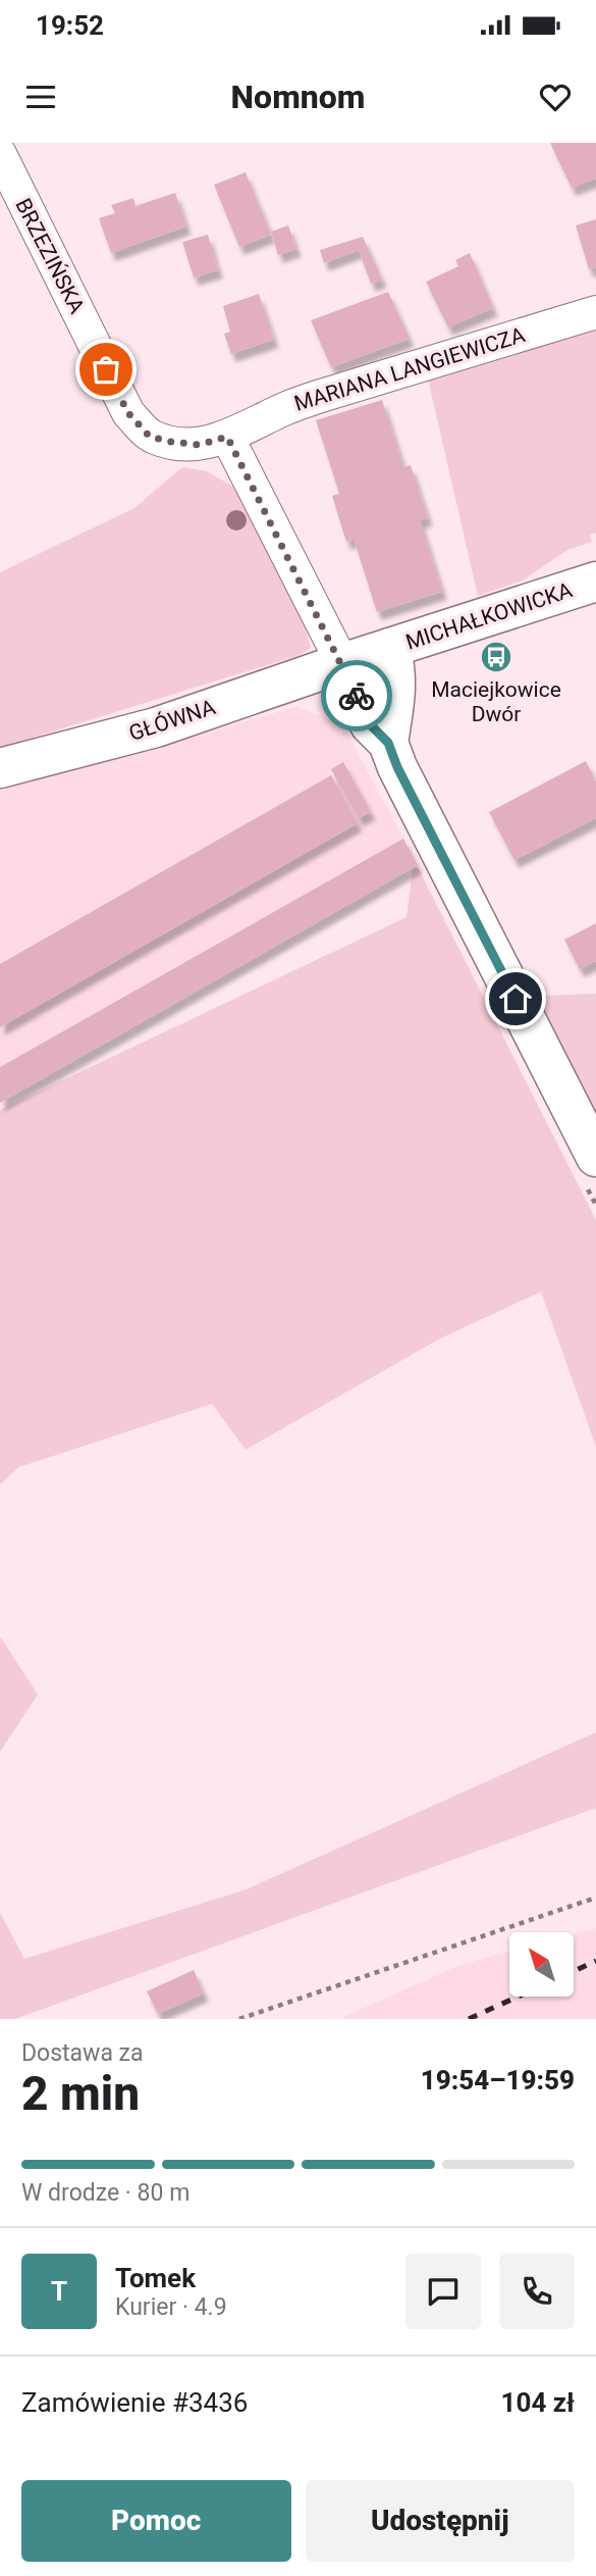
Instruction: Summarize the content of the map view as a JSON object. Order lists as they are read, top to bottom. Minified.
{"streets":{"street":["BRZEZIŃSKA","MARIANA LANGIEWICZA","MICHAŁKOWICKA","GŁÓWNA"]},"crossings":[["BRZEZIŃSKA","MARIANA LANGIEWICZA"],["MICHAŁKOWICKA","GŁÓWNA"]],"places":{"bus stop":["Maciejkowice Dwór"]},"north":"top left","page":{"status":"19:52","header":"Nomnom","heading":["2 min","Dostawa za","19:54–19:59"],"panel":["Tomek","Kurier · 4.9","Zamówienie #3436","104 zł"],"bar":"W drodze · 80 m","round":"T","buttons":["Pomoc","Udostępnij"]}}
